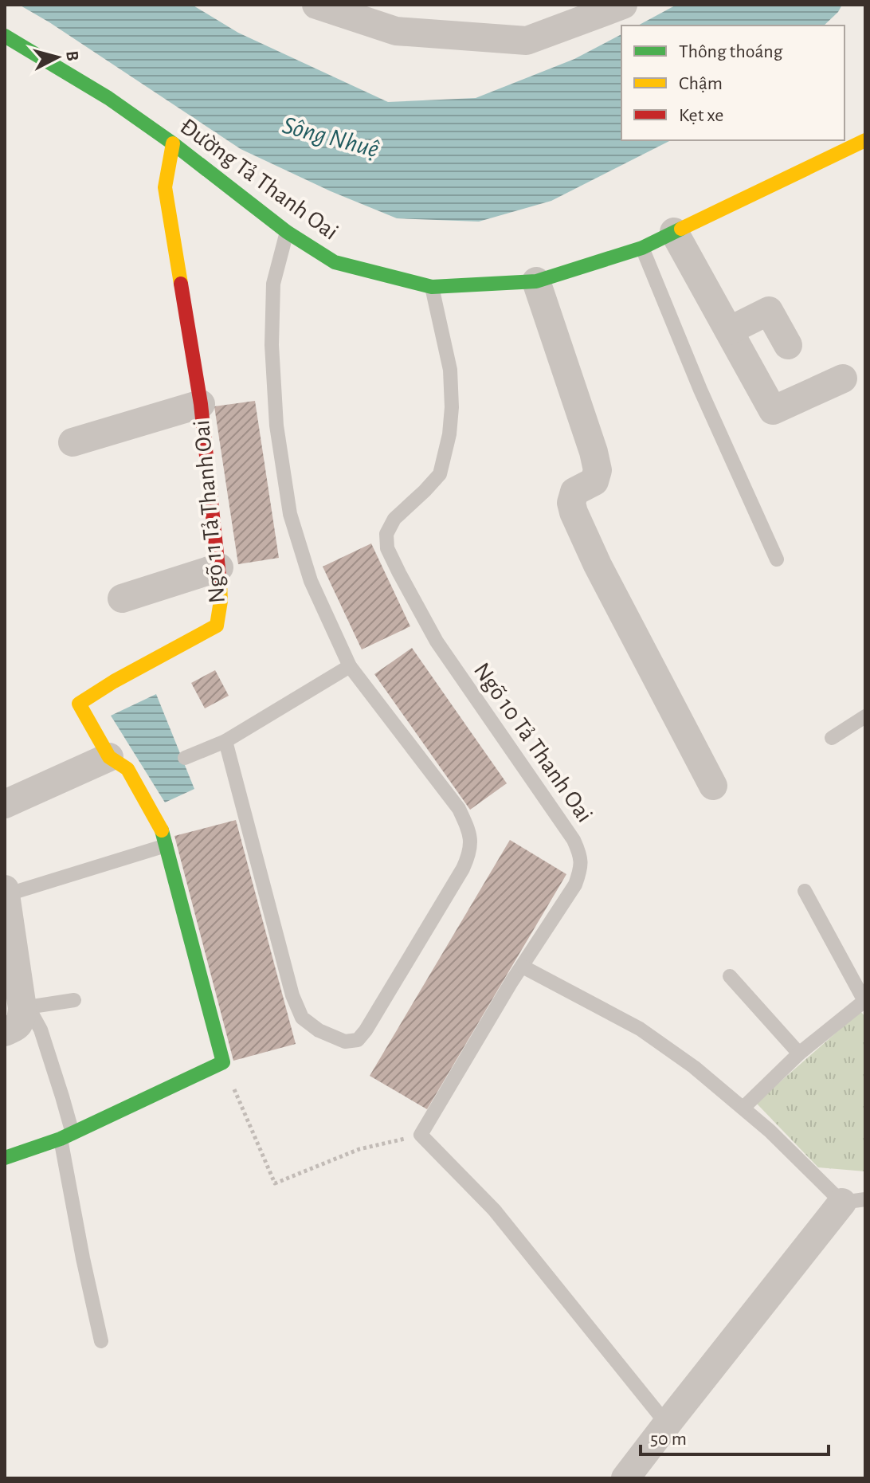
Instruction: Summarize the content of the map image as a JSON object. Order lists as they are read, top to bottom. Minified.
{"streets":{"street":["Đường Tả Thanh Oai","Ngõ 11 Tả Thanh Oai"],"lane":["Ngõ 10 Tả Thanh Oai"]},"crossings":[["Đường Tả Thanh Oai","Ngõ 11 Tả Thanh Oai"],["Đường Tả Thanh Oai","Ngõ 10 Tả Thanh Oai"]],"water":["Sông Nhuệ"],"legend":["Thông thoáng","Chậm","Kẹt xe"],"scale_bar":"50 m","north":"right"}
